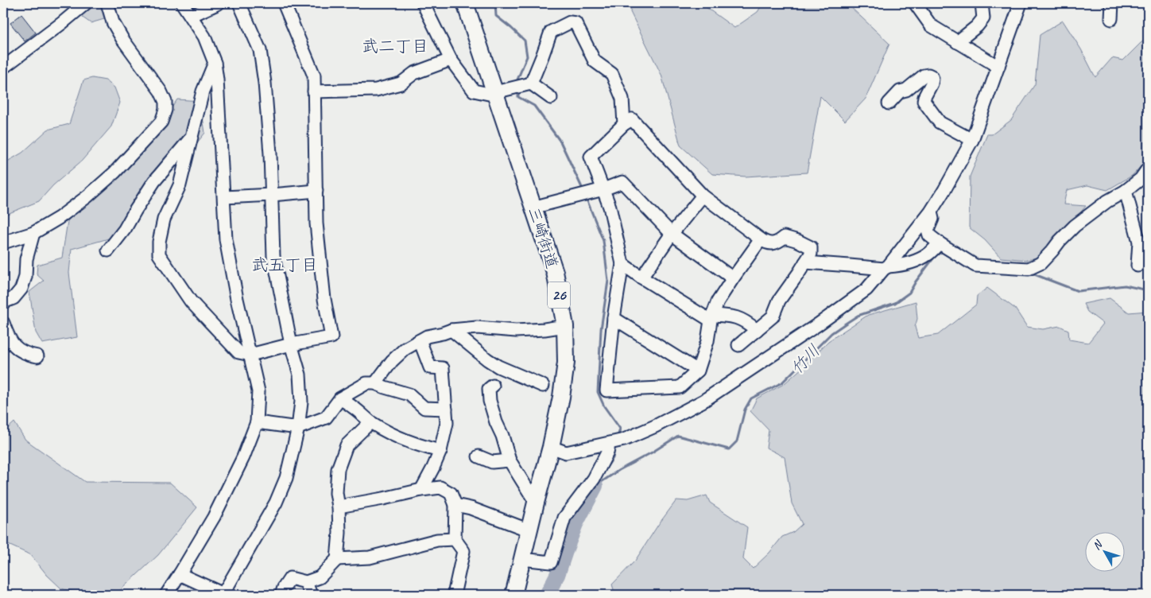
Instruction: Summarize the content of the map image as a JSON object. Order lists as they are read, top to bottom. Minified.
{"streets":{"main road":["三崎街道","26"]},"districts":["武二丁目","武五丁目"],"water":["竹川"],"north":"top left"}
